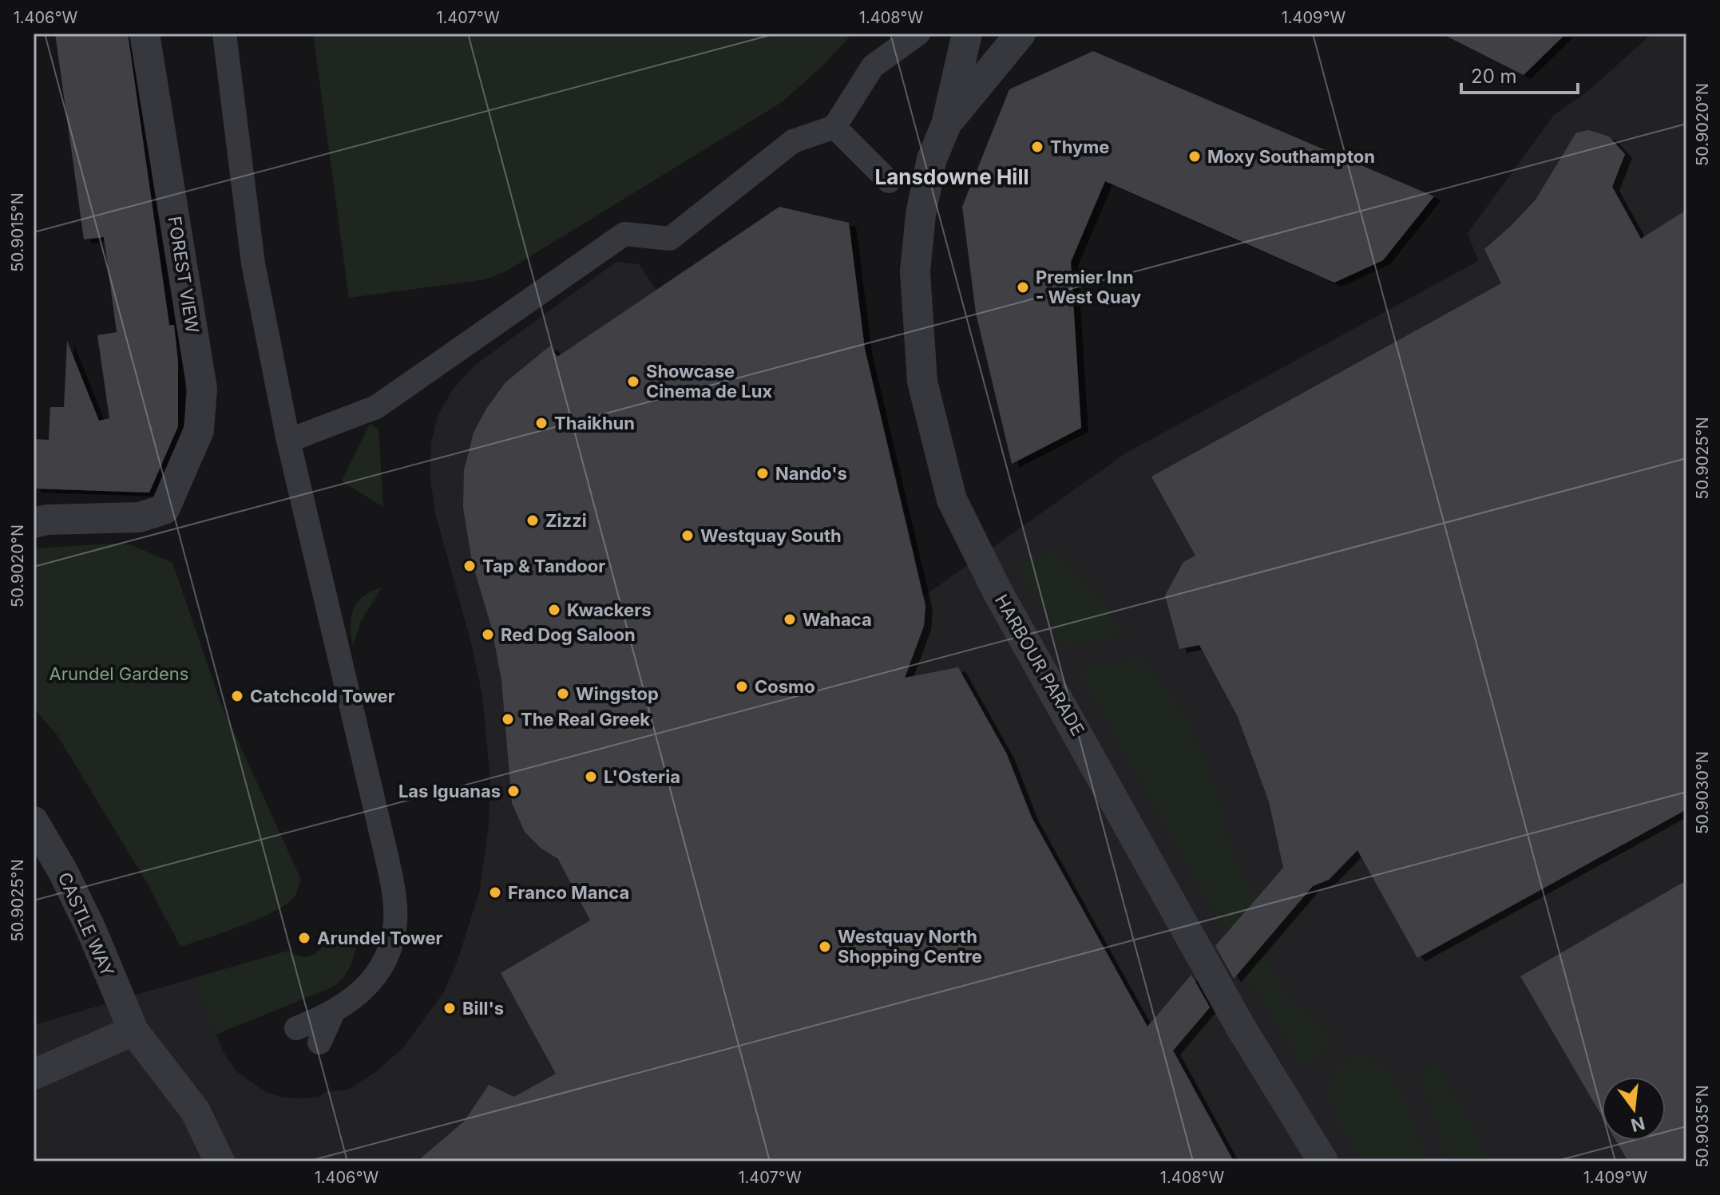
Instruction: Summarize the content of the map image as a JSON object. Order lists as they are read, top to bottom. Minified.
{"streets":{"street":["FOREST VIEW","HARBOUR PARADE","CASTLE WAY"]},"districts":["Lansdowne Hill"],"parks":["Arundel Gardens"],"places":["Thyme","Moxy Southampton","Premier Inn - West Quay","Showcase Cinema de Lux","Thaikhun","Nando's","Zizzi","Westquay South","Tap & Tandoor","Kwackers","Wahaca","Red Dog Saloon","Cosmo","Wingstop","Catchcold Tower","The Real Greek","L'Osteria","Las Iguanas","Franco Manca","Arundel Tower","Westquay North Shopping Centre","Bill's"],"scale_bar":"20 m","north":"bottom","coordinates":["1.406°W","1.407°W","1.408°W","1.409°W","50.9020°N","50.9015°N","50.9025°N","50.9030°N","50.9035°N"]}
